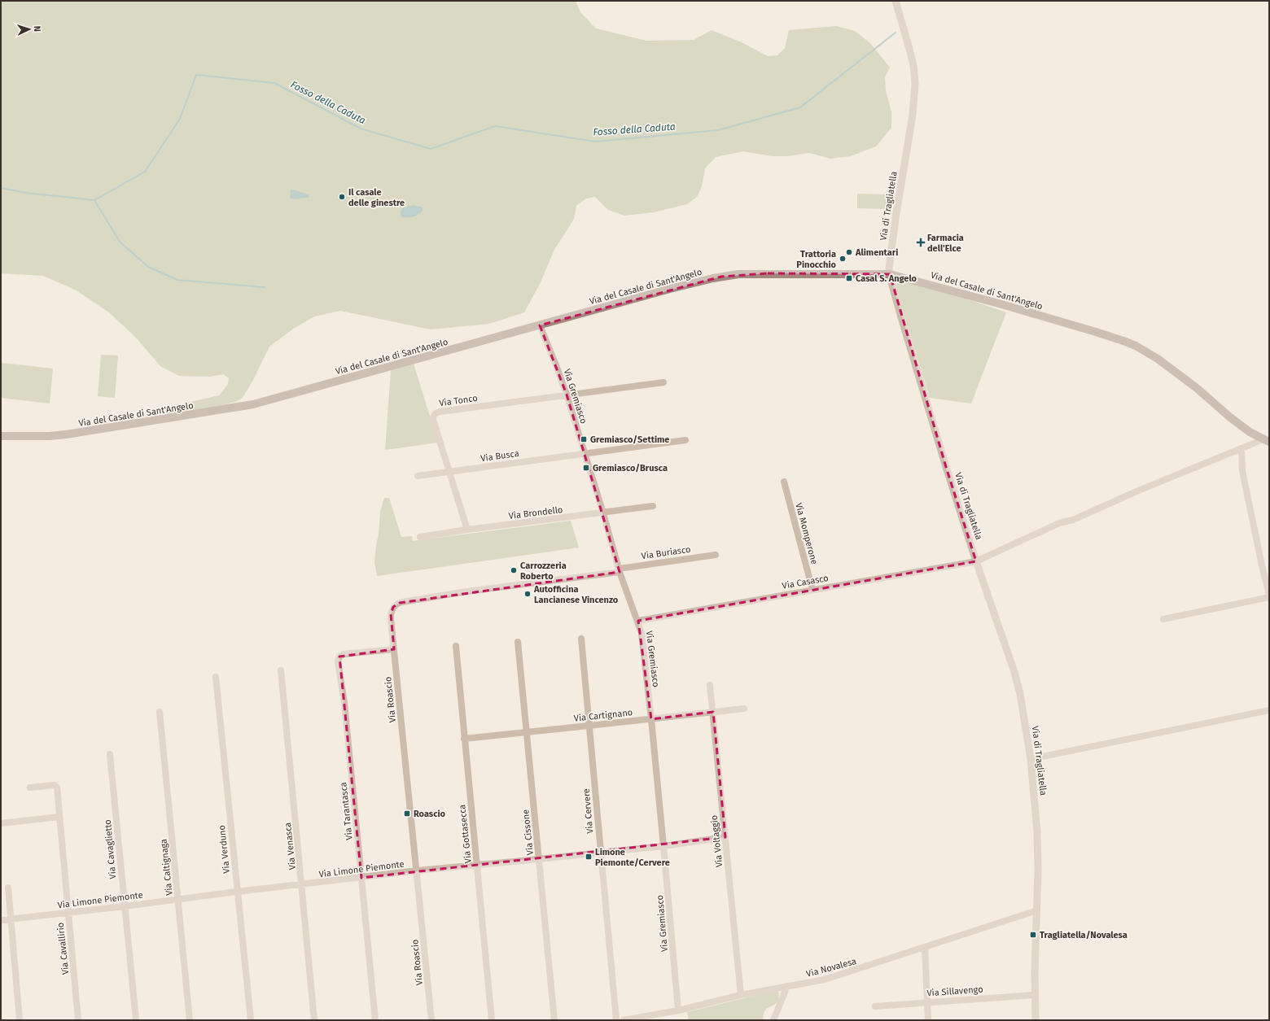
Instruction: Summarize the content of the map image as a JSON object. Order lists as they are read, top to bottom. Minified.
{"streets":{"main road":["Via del Casale di Sant'Angelo"],"street":["Via di Tragliatella","Via Gremiasco","Via Tonco","Via Busca","Via Brondello","Via Momperone","Via Buriasco","Via Casasco","Via Roascio","Via Cartignano","Via Tarantasca","Via Cervere","Via Cissone","Via Gottasecca","Via Voltaggio","Via Venasca","Via Cavaglietto","Via Verduno","Via Caltignaga","Via Limone Piemonte","Via Cavallirio","Via Novalesa","Via Sillavengo"]},"crossings":[["Via di Tragliatella","Via del Casale di Sant'Angelo"],["Via di Tragliatella","Via Casasco"],["Via di Tragliatella","Via Novalesa"],["Via di Tragliatella","Via Sillavengo"],["Via del Casale di Sant'Angelo","Via Gremiasco"],["Via del Casale di Sant'Angelo","Via Casasco"],["Via Gremiasco","Via Tonco"],["Via Gremiasco","Via Busca"],["Via Gremiasco","Via Brondello"],["Via Gremiasco","Via Buriasco"],["Via Gremiasco","Via Casasco"],["Via Gremiasco","Via Roascio"],["Via Gremiasco","Via Cartignano"],["Via Gremiasco","Via Limone Piemonte"],["Via Gremiasco","Via Novalesa"],["Via Tonco","Via Busca"],["Via Tonco","Via Brondello"],["Via Momperone","Via Casasco"],["Via Buriasco","Via Roascio"],["Via Roascio","Via Tarantasca"],["Via Roascio","Via Limone Piemonte"],["Via Cartignano","Via Cervere"],["Via Cartignano","Via Cissone"],["Via Cartignano","Via Gottasecca"],["Via Cartignano","Via Voltaggio"],["Via Tarantasca","Via Limone Piemonte"],["Via Cervere","Via Limone Piemonte"],["Via Cissone","Via Limone Piemonte"],["Via Gottasecca","Via Limone Piemonte"],["Via Voltaggio","Via Limone Piemonte"],["Via Voltaggio","Via Novalesa"],["Via Venasca","Via Limone Piemonte"],["Via Cavaglietto","Via Limone Piemonte"],["Via Verduno","Via Limone Piemonte"],["Via Caltignaga","Via Limone Piemonte"],["Via Limone Piemonte","Via Cavallirio"]],"water":["Fosso della Caduta"],"places":{"other":["Il casale delle ginestre","Alimentari","Trattoria Pinocchio","Carrozzeria Roberto","Autofficina Lancianese Vincenzo"],"health":["Farmacia dell'Elce"],"transit":["Casal S. Angelo","Gremiasco/Settime","Gremiasco/Brusca","Roascio","Limone Piemonte/Cervere","Tragliatella/Novalesa"]},"north":"right"}
